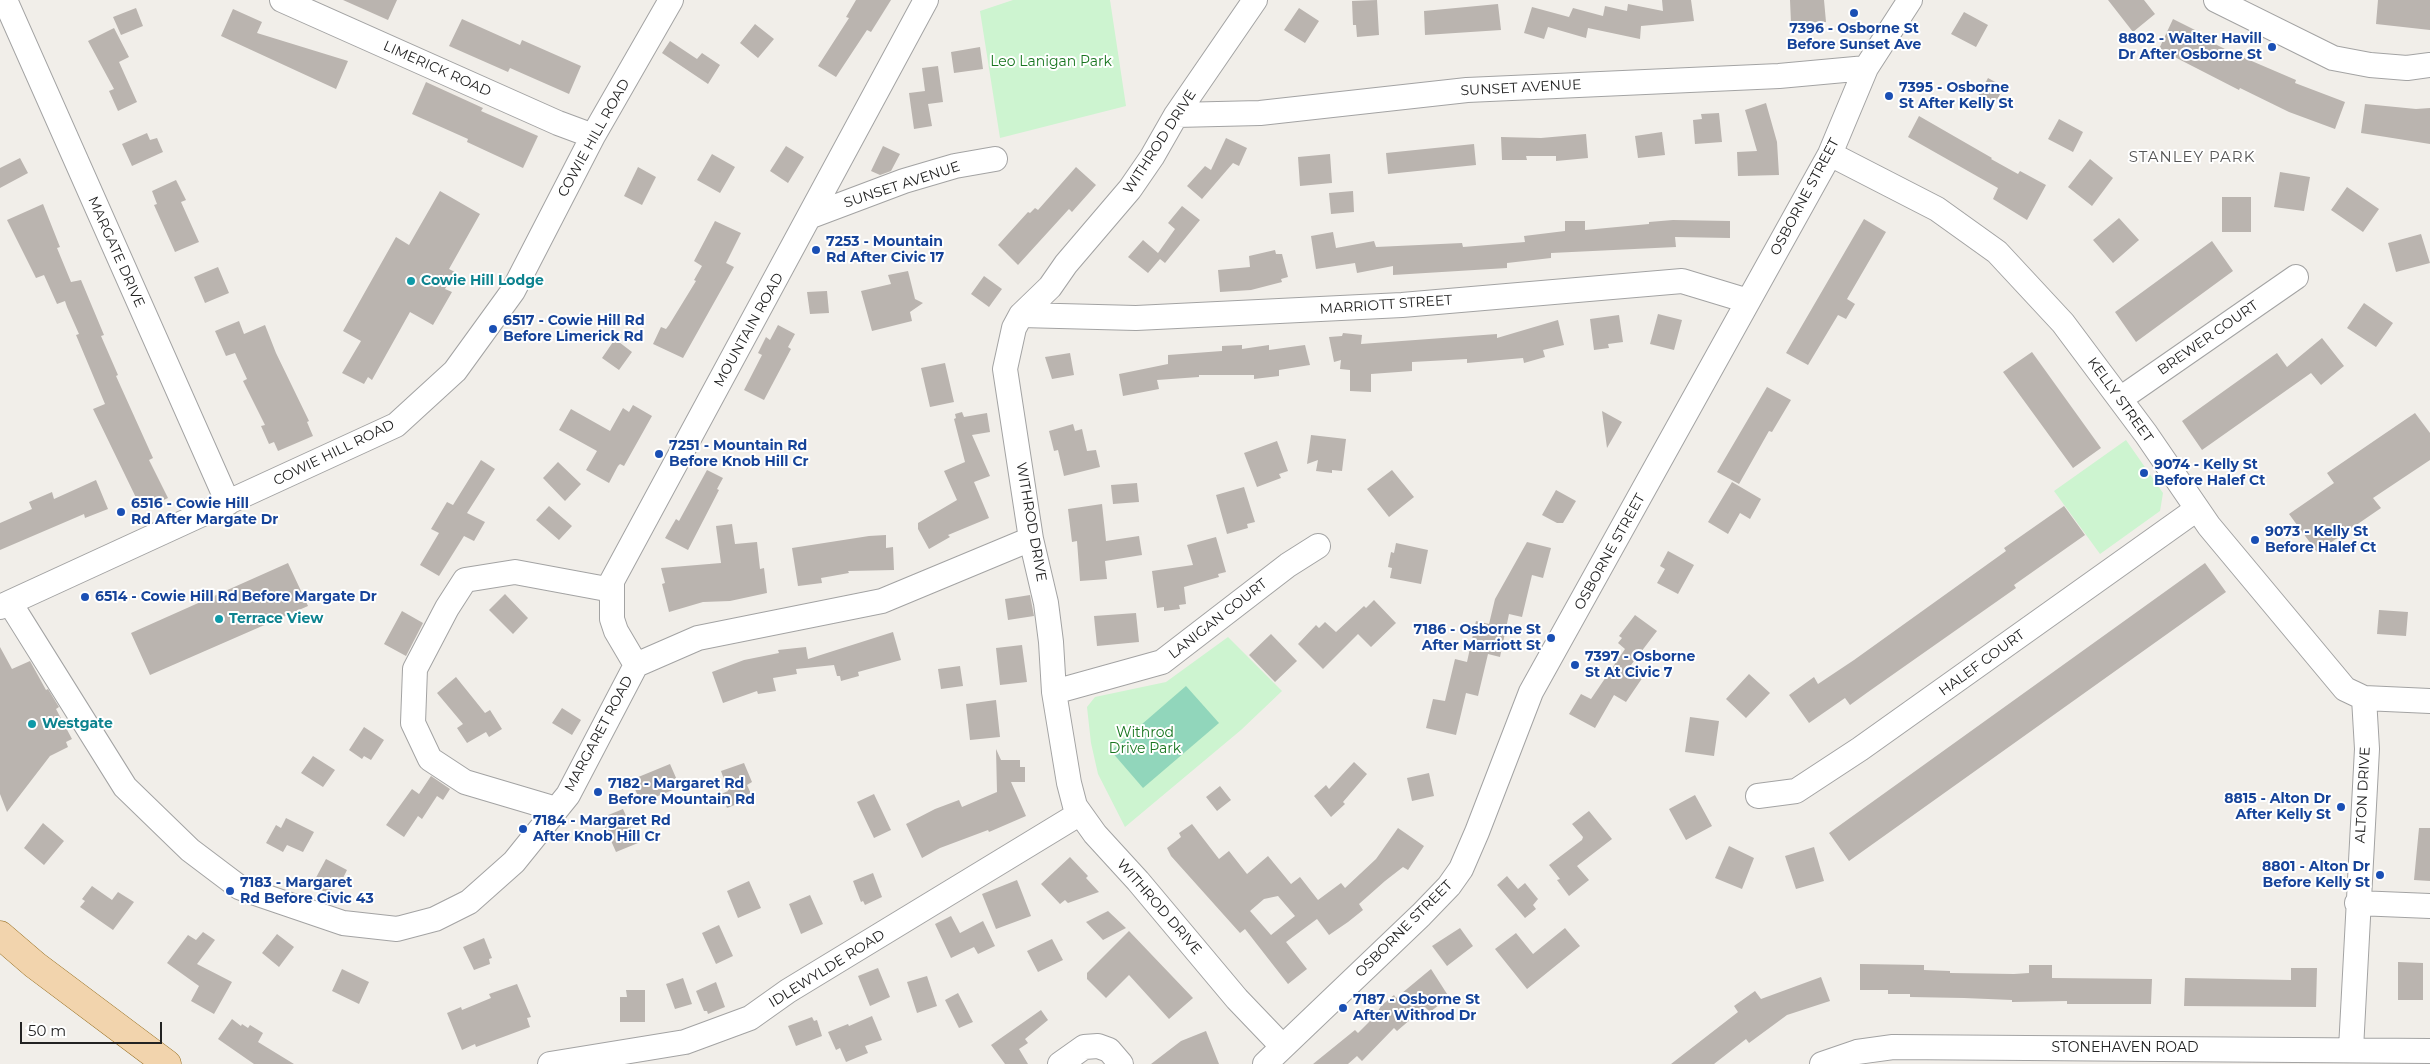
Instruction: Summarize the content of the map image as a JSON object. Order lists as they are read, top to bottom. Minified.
{"streets":{"street":["LIMERICK ROAD","SUNSET AVENUE","COWIE HILL ROAD","WITHROD DRIVE","OSBORNE STREET","MARGATE DRIVE","MARRIOTT STREET","MOUNTAIN ROAD","BREWER COURT","KELLY STREET","LANIGAN COURT","HALEF COURT","MARGARET ROAD","ALTON DRIVE","IDLEWYLDE ROAD","STONEHAVEN ROAD"]},"crossings":[["LIMERICK ROAD","COWIE HILL ROAD"],["SUNSET AVENUE","WITHROD DRIVE"],["SUNSET AVENUE","OSBORNE STREET"],["SUNSET AVENUE","MOUNTAIN ROAD"],["COWIE HILL ROAD","MARGATE DRIVE"],["COWIE HILL ROAD","MARGARET ROAD"],["WITHROD DRIVE","OSBORNE STREET"],["WITHROD DRIVE","MARRIOTT STREET"],["WITHROD DRIVE","LANIGAN COURT"],["WITHROD DRIVE","MARGARET ROAD"],["WITHROD DRIVE","IDLEWYLDE ROAD"],["OSBORNE STREET","MARRIOTT STREET"],["OSBORNE STREET","KELLY STREET"],["MOUNTAIN ROAD","MARGARET ROAD"],["BREWER COURT","KELLY STREET"],["KELLY STREET","HALEF COURT"],["KELLY STREET","ALTON DRIVE"],["ALTON DRIVE","STONEHAVEN ROAD"]],"districts":["STANLEY PARK"],"parks":["Leo Lanigan Park","Withrod Drive Park"],"places":["7396 - Osborne St Before Sunset Ave","8802 - Walter Havill Dr After Osborne St","7395 - Osborne St After Kelly St","7253 - Mountain Rd After Civic 17","Cowie Hill Lodge","6517 - Cowie Hill Rd Before Limerick Rd","7251 - Mountain Rd Before Knob Hill Cr","9074 - Kelly St Before Halef Ct","6516 - Cowie Hill Rd After Margate Dr","9073 - Kelly St Before Halef Ct","6514 - Cowie Hill Rd Before Margate Dr","Terrace View","7186 - Osborne St After Marriott St","7397 - Osborne St At Civic 7","Westgate","7182 - Margaret Rd Before Mountain Rd","8815 - Alton Dr After Kelly St","7184 - Margaret Rd After Knob Hill Cr","8801 - Alton Dr Before Kelly St","7183 - Margaret Rd Before Civic 43","7187 - Osborne St After Withrod Dr"],"scale_bar":"50 m"}
